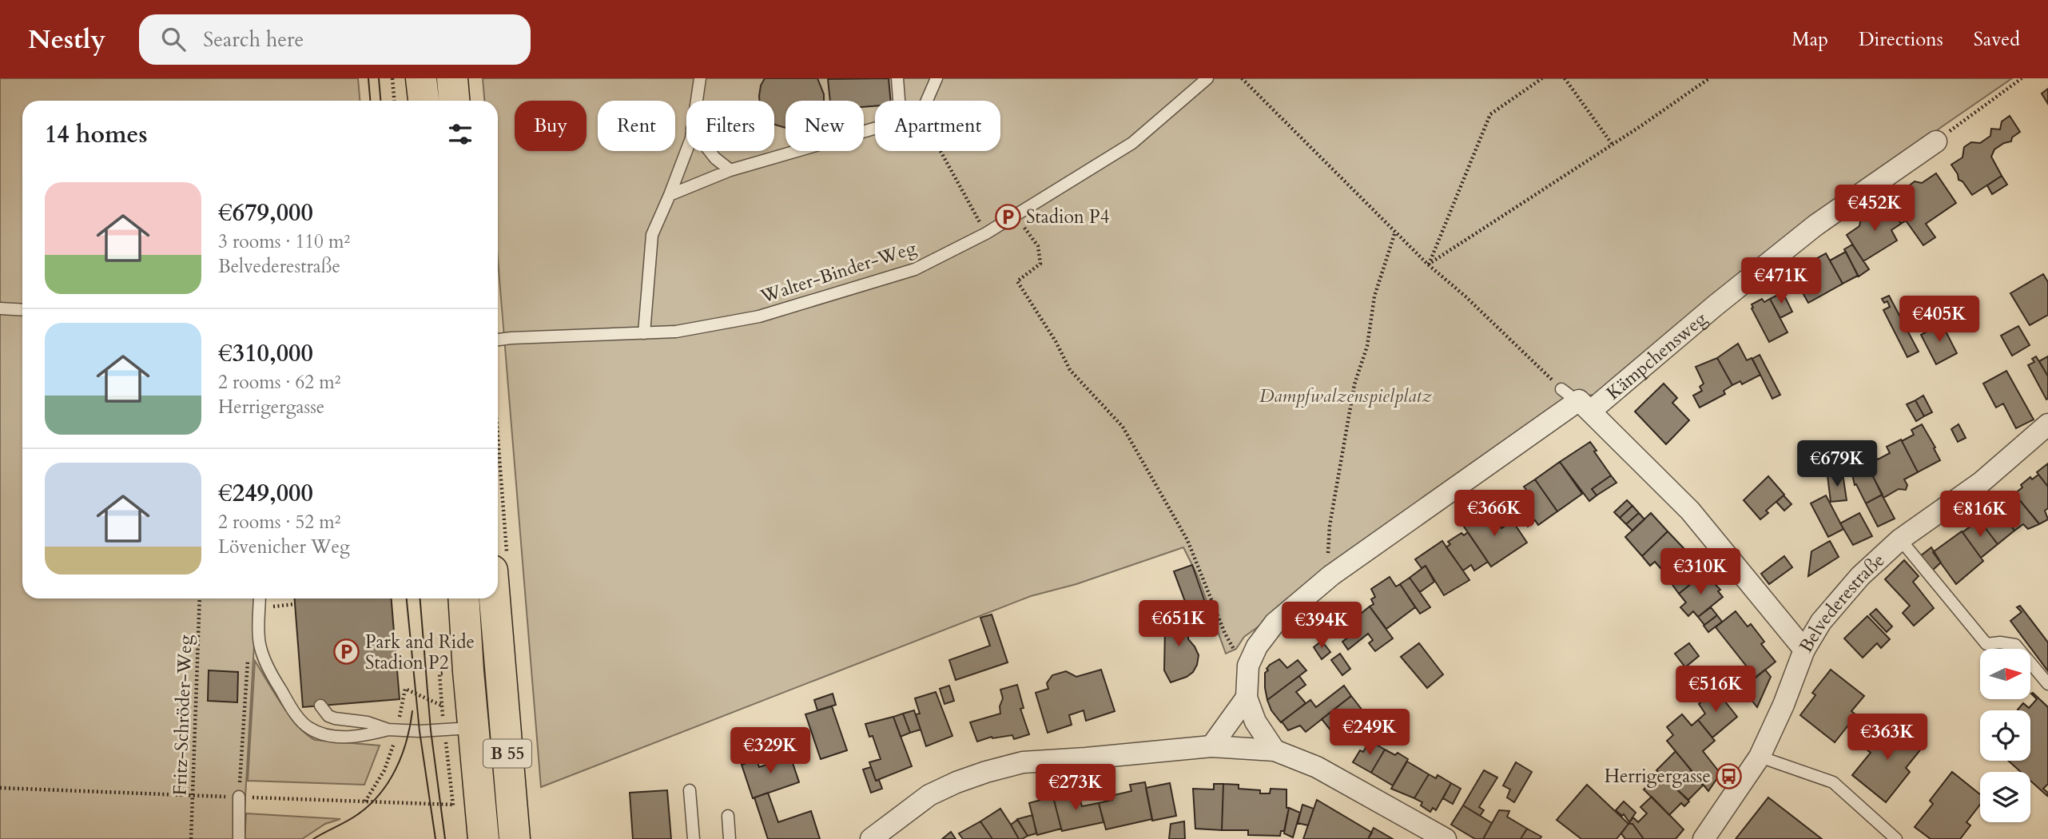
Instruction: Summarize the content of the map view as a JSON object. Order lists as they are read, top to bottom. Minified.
{"streets":{"main road":["B 55"],"street":["Kämpchensweg","Belvederestraße"],"lane":["Walter-Binder-Weg"],"path":["Fritz-Schröder-Weg"]},"parks":["Dampfwalzenspielplatz"],"places":{"parking":["Stadion P4","Park and Ride Stadion P2"],"bus stop":["Herrigergasse"]},"north":"right","page":{"header":"Nestly","search":"Search here","nav":["Map","Directions","Saved"],"chip":["Buy","Rent","Filters","New","Apartment"],"heading":"14 homes","list":[{"name":"€679,000","note":"3 rooms · 110 m² · Belvederestraße"},{"name":"€310,000","note":"2 rooms · 62 m² · Herrigergasse"},{"name":"€249,000","note":"2 rooms · 52 m² · Lövenicher Weg"}],"price":["€452K","€471K","€405K","€679K","€366K","€816K","€310K","€651K","€394K","€516K","€249K","€363K","€329K","€273K"]}}
